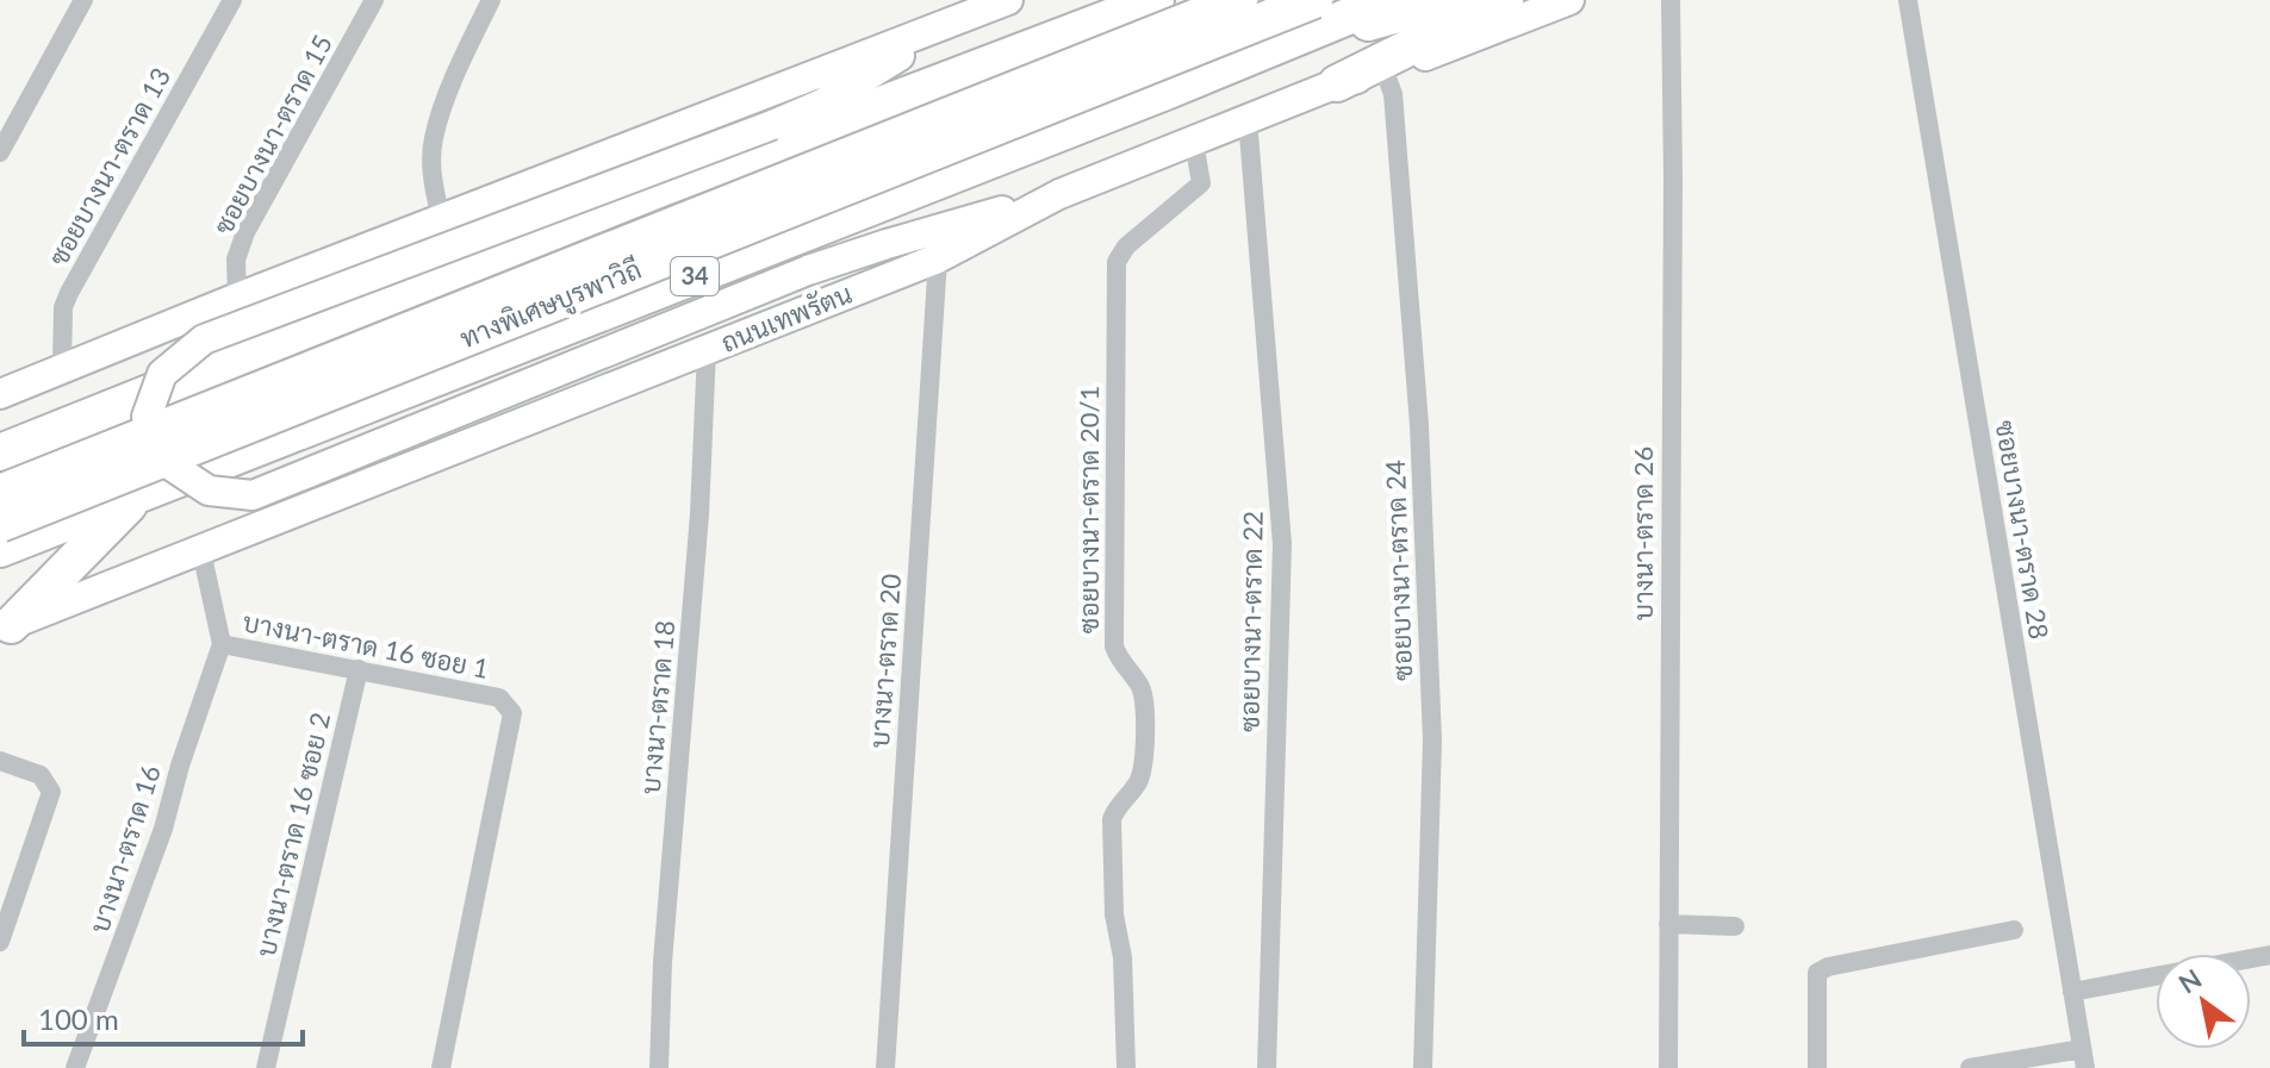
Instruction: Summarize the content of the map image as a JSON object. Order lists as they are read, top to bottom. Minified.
{"streets":{"highway":["34","ทางพิเศษบูรพาวิถี"],"main road":["ถนนเทพรัตน"],"street":["ซอยบางนา-ตราด 15","ซอยบางนา-ตราด 13","ซอยบางนา-ตราด 20/1","ซอยบางนา-ตราด 28","บางนา-ตราด 26","ซอยบางนา-ตราด 24","ซอยบางนา-ตราด 22","บางนา-ตราด 16 ซอย 1","บางนา-ตราด 20","บางนา-ตราด 18","บางนา-ตราด 16 ซอย 2","บางนา-ตราด 16"]},"crossings":[["ถนนเทพรัตน","ซอยบางนา-ตราด 20/1"],["ถนนเทพรัตน","ซอยบางนา-ตราด 24"],["ถนนเทพรัตน","ซอยบางนา-ตราด 22"],["ถนนเทพรัตน","บางนา-ตราด 16 ซอย 1"],["ถนนเทพรัตน","บางนา-ตราด 20"],["ถนนเทพรัตน","บางนา-ตราด 18"],["บางนา-ตราด 16 ซอย 1","บางนา-ตราด 16 ซอย 2"],["บางนา-ตราด 16 ซอย 1","บางนา-ตราด 16"]],"scale_bar":"100 m","north":"top left"}
